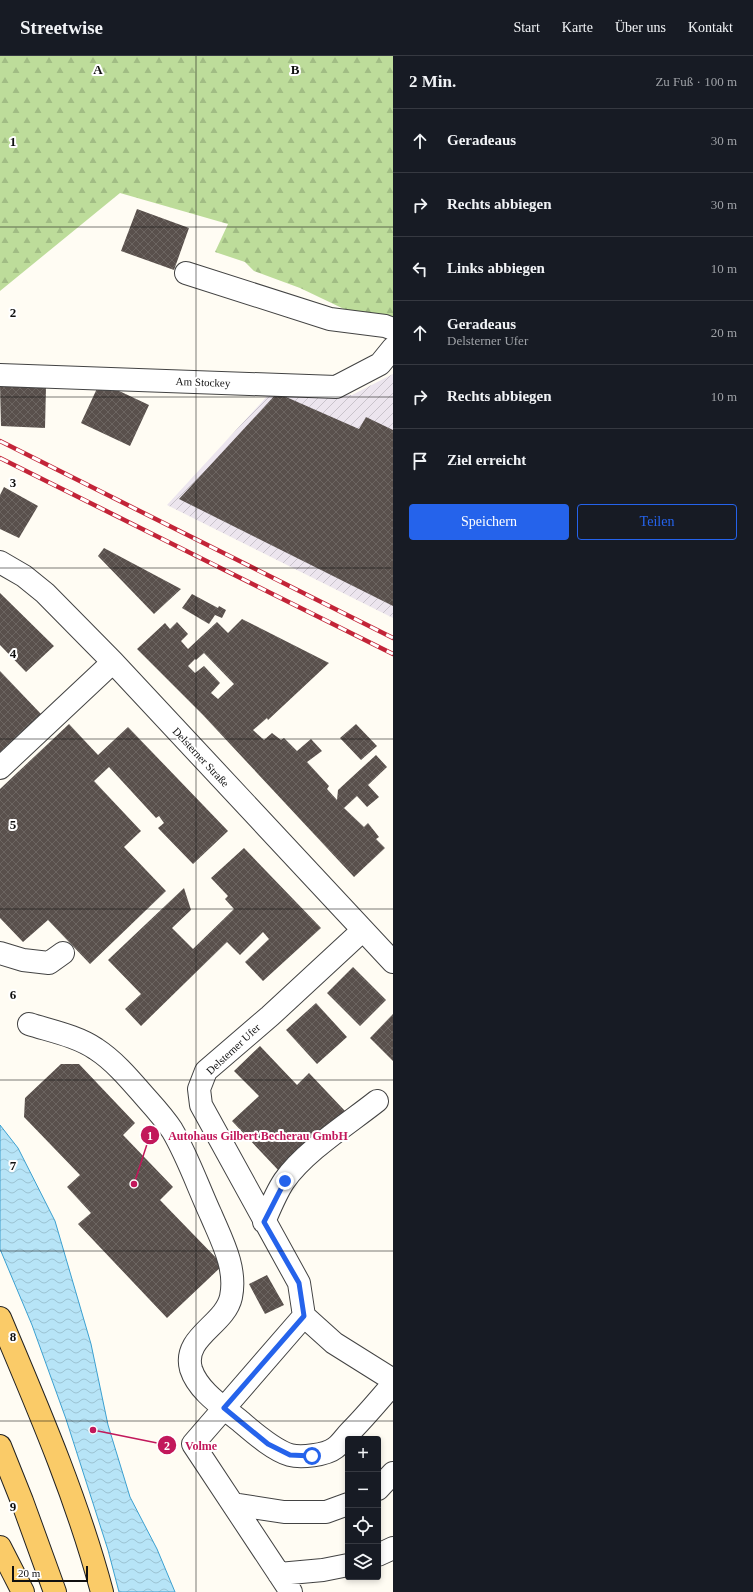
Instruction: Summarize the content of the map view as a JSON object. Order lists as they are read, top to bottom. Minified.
{"streets":{"street":["Am Stockey","Delsterner Straße","Delsterner Ufer"]},"crossings":[["Delsterner Straße","Delsterner Ufer"]],"places":["Autohaus Gilbert Becherau GmbH","Volme"],"scale_bar":"20 m","page":{"header":"Streetwise","nav":["Start","Karte","Über uns","Kontakt"],"heading":["2 Min.","Zu Fuß · 100 m"],"list":[["Geradeaus","30 m"],["Rechts abbiegen","30 m"],["Links abbiegen","10 m"],["Geradeaus","Delsterner Ufer","20 m"],["Rechts abbiegen","10 m"],"Ziel erreicht"],"buttons":["Speichern","Teilen"],"map_buttons":["+","−"],"scale":"20 m"},"grid":{"columns":["A","B"],"rows":["1","2","3","4","5","6","7","8","9"]}}
